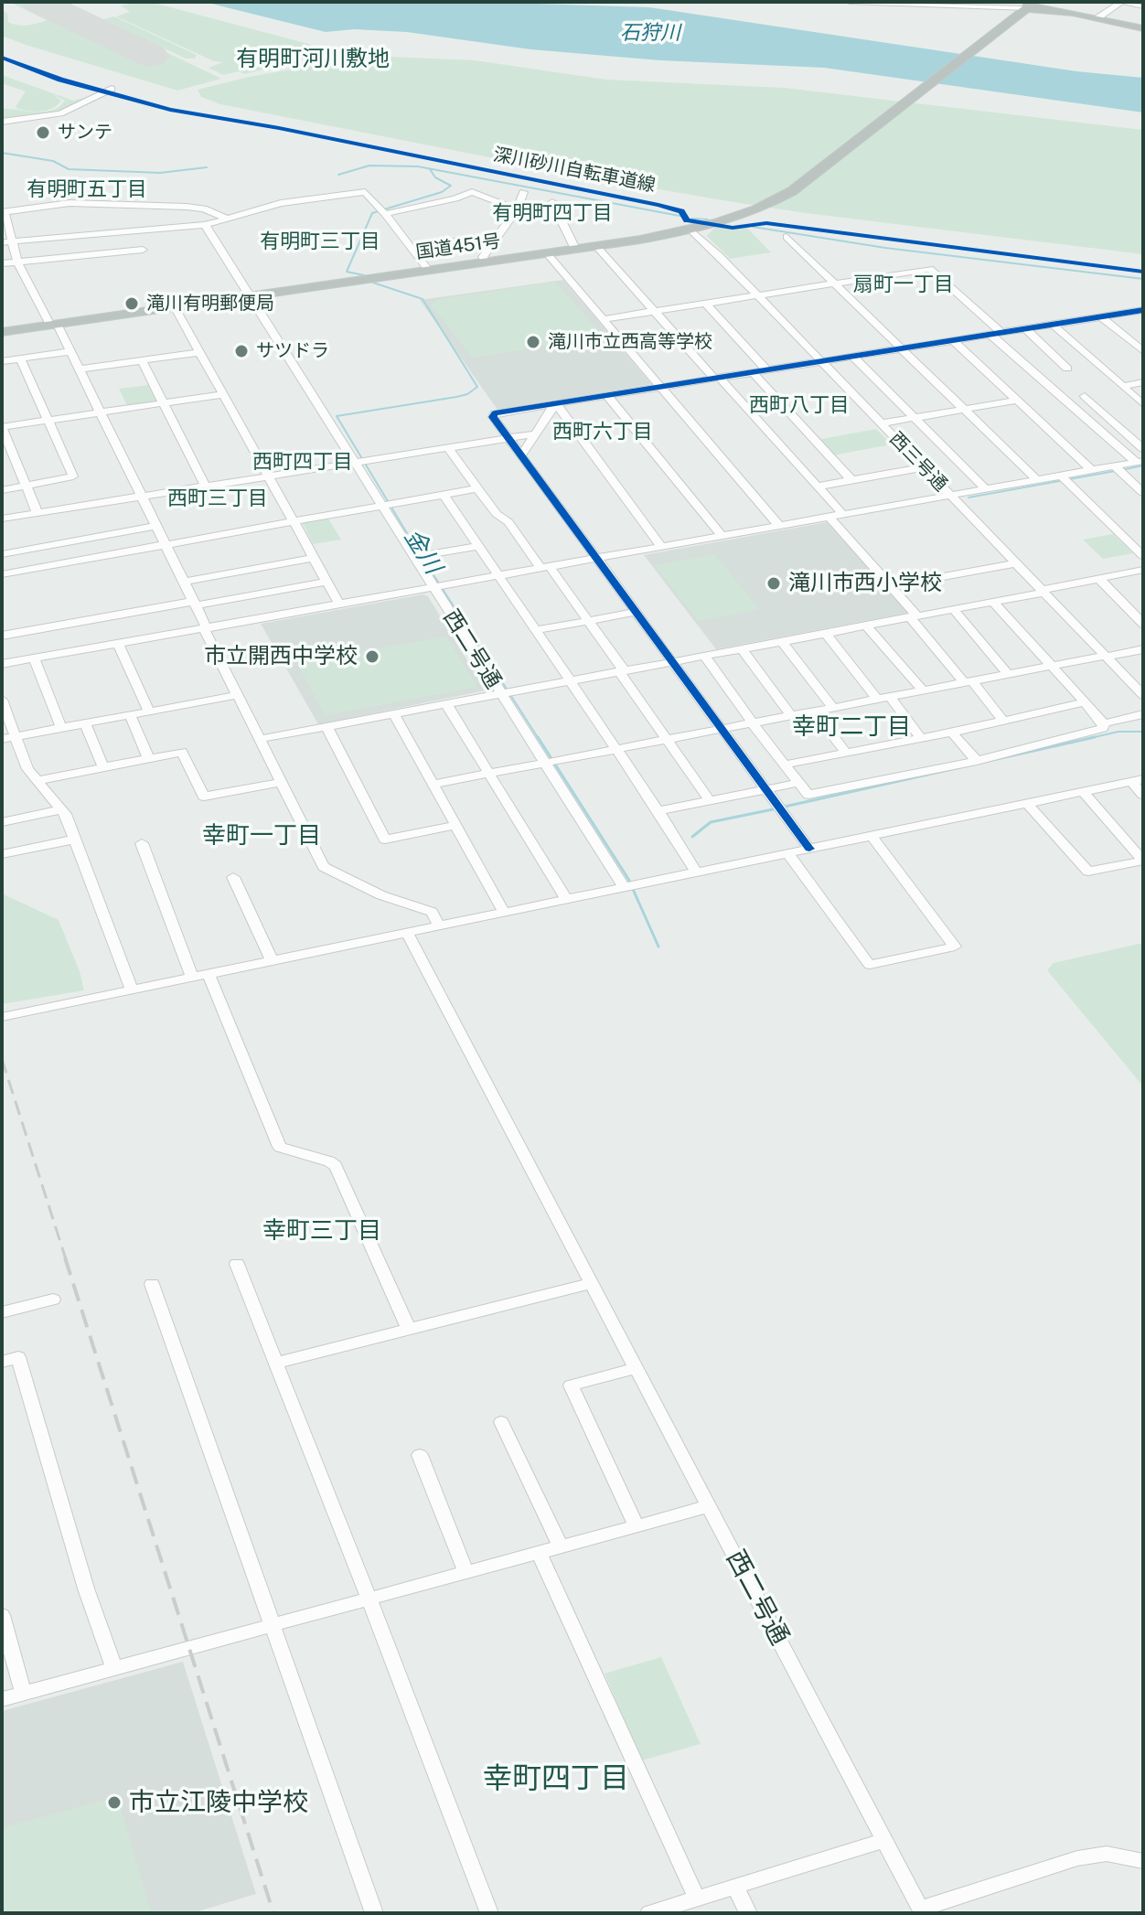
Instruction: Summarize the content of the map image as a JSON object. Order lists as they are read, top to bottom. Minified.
{"streets":{"highway":["国道451号"],"street":["西三号通","西二号通"],"cycle path":["深川砂川自転車道線"]},"crossings":[["国道451号","西三号通"],["国道451号","西二号通"]],"districts":["有明町河川敷地","有明町五丁目","有明町四丁目","有明町三丁目","扇町一丁目","西町八丁目","西町六丁目","西町四丁目","西町三丁目","幸町二丁目","幸町一丁目","幸町三丁目","幸町四丁目"],"water":["石狩川","金川"],"places":["サンテ","滝川有明郵便局","滝川市立西高等学校","サツドラ","滝川市西小学校","市立開西中学校","市立江陵中学校"]}
